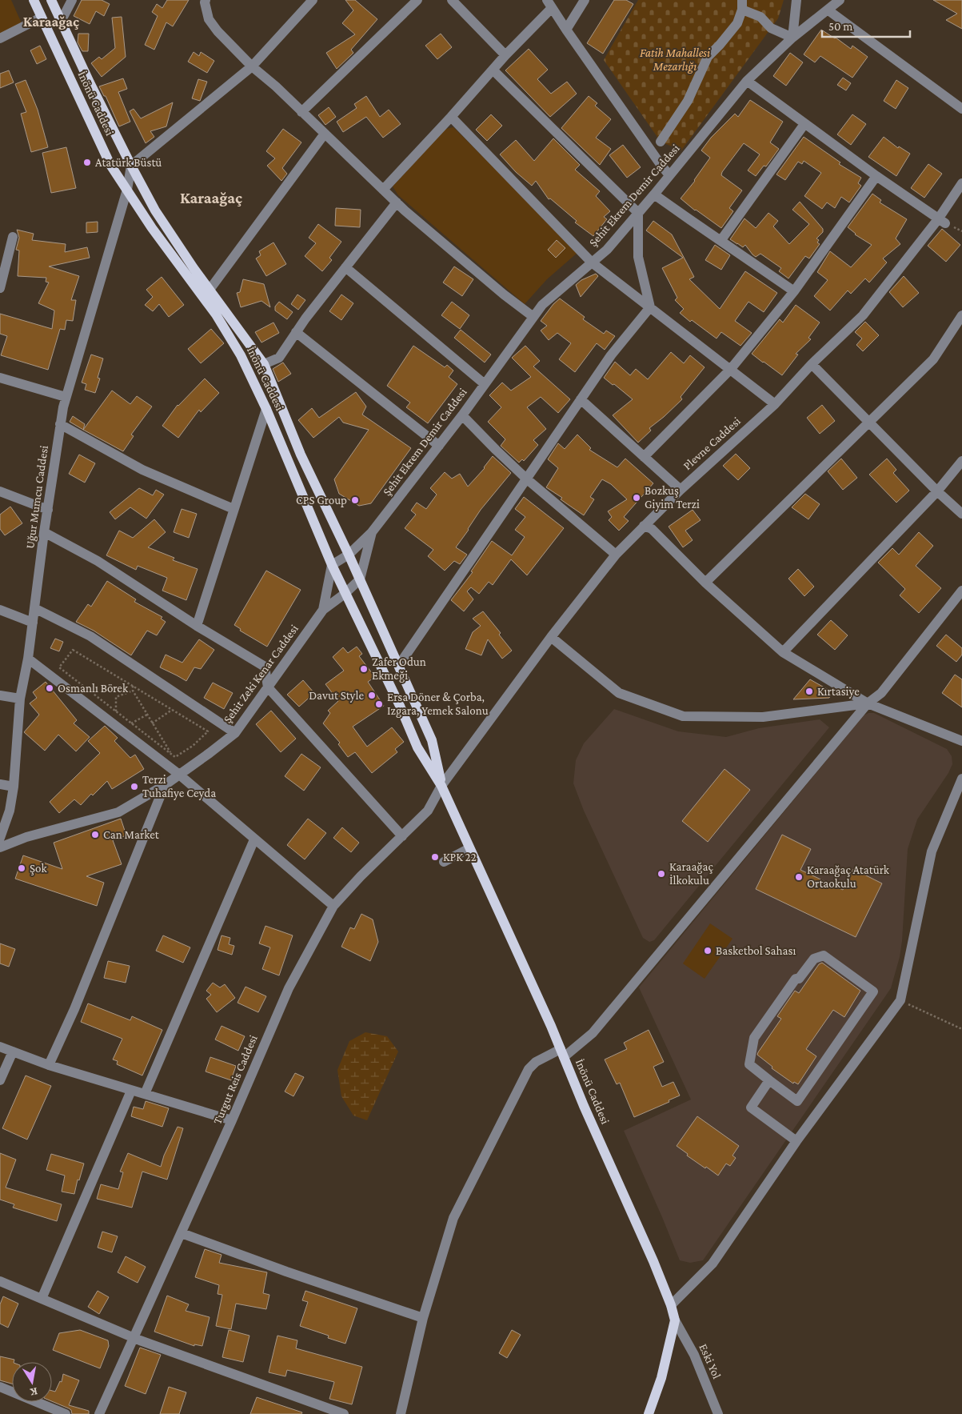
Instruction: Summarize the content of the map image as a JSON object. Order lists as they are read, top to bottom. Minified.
{"streets":{"main road":["İnönü Caddesi"],"street":["Şehit Ekrem Demir Caddesi","Plevne Caddesi","Uğur Mumcu Caddesi","Şehit Zeki Kenar Caddesi","Turgut Reis Caddesi","Eski Yol"]},"crossings":[["İnönü Caddesi","Plevne Caddesi"],["İnönü Caddesi","Uğur Mumcu Caddesi"],["İnönü Caddesi","Turgut Reis Caddesi"],["İnönü Caddesi","Eski Yol"],["Plevne Caddesi","Turgut Reis Caddesi"]],"districts":["Karaağaç","Karaağaç"],"parks":["Fatih Mahallesi Mezarlığı"],"places":["Atatürk Büstü","Bozkuş Giyim Terzi","CPS Group","Zafer Odun Ekmeği","Osmanlı Börek","Kırtasiye","Davut Style","Ersa Döner & Çorba, Izgara, Yemek Salonu","Terzi Tuhafiye Ceyda","Can Market","KPK 22","Şok","Karaağaç İlkokulu","Karaağaç Atatürk Ortaokulu","Basketbol Sahası"],"scale_bar":"50 m","north":"bottom"}
